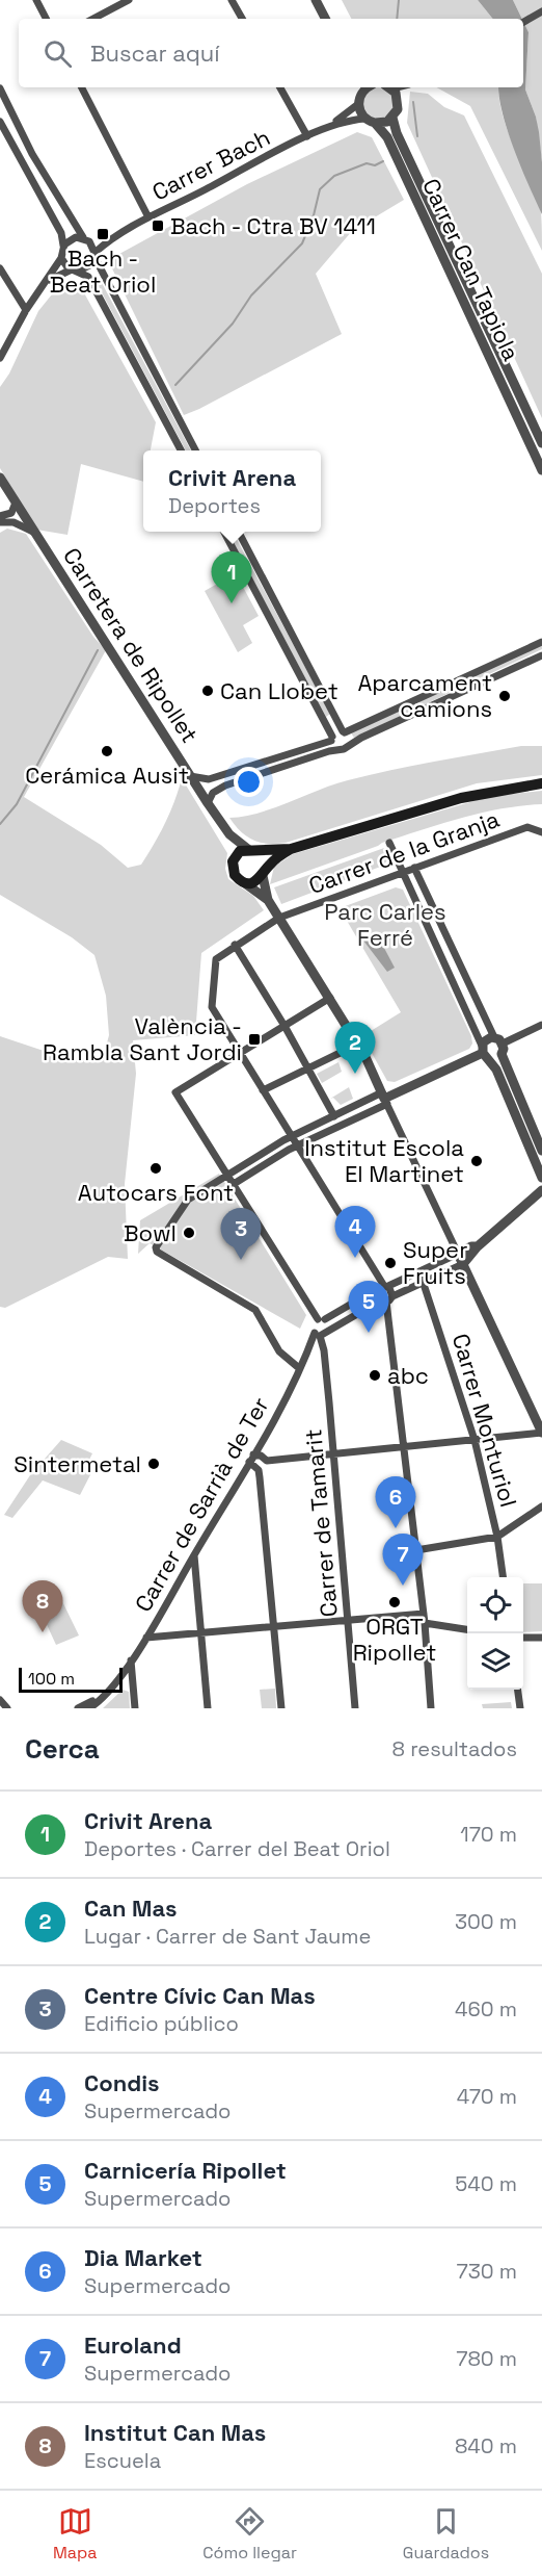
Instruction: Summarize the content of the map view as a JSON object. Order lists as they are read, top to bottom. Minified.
{"streets":{"street":["Carrer Bach","Carrer Can Tapiola","Carretera de Ripollet","Carrer de la Granja","Carrer Monturiol","Carrer de Sarrià de Ter","Carrer de Tamarit"]},"crossings":[["Carrer Bach","Carrer Can Tapiola"],["Carrer de Sarrià de Ter","Carrer de Tamarit"]],"parks":["Parc Carles Ferré"],"places":{"transit":["Bach - Ctra BV 1411","Bach - Beat Oriol","València - Rambla Sant Jordi"],"other":["Can Llobet","Aparcament camions","Cerámica Ausit","Institut Escola El Martinet","Autocars Font","Bowl","Super Fruits","abc","Sintermetal","ORGT Ripollet"]},"scale_bar":"100 m","page":{"search":"Buscar aquí","popup":["Crivit Arena","Deportes"],"pins":["1","2","4","3","5","6","7","8"],"scale":"100 m","heading":["Cerca","8 resultados"],"list":[{"mark":"1","name":"Crivit Arena","note":"Deportes · Carrer del Beat Oriol","value":"170 m"},{"mark":"2","name":"Can Mas","note":"Lugar · Carrer de Sant Jaume","value":"300 m"},{"mark":"3","name":"Centre Cívic Can Mas","note":"Edificio público","value":"460 m"},{"mark":"4","name":"Condis","note":"Supermercado","value":"470 m"},{"mark":"5","name":"Carnicería Ripollet","note":"Supermercado","value":"540 m"},{"mark":"6","name":"Dia Market","note":"Supermercado","value":"730 m"},{"mark":"7","name":"Euroland","note":"Supermercado","value":"780 m"},{"mark":"8","name":"Institut Can Mas","note":"Escuela","value":"840 m"}],"nav":["Mapa","Cómo llegar","Guardados"]}}
